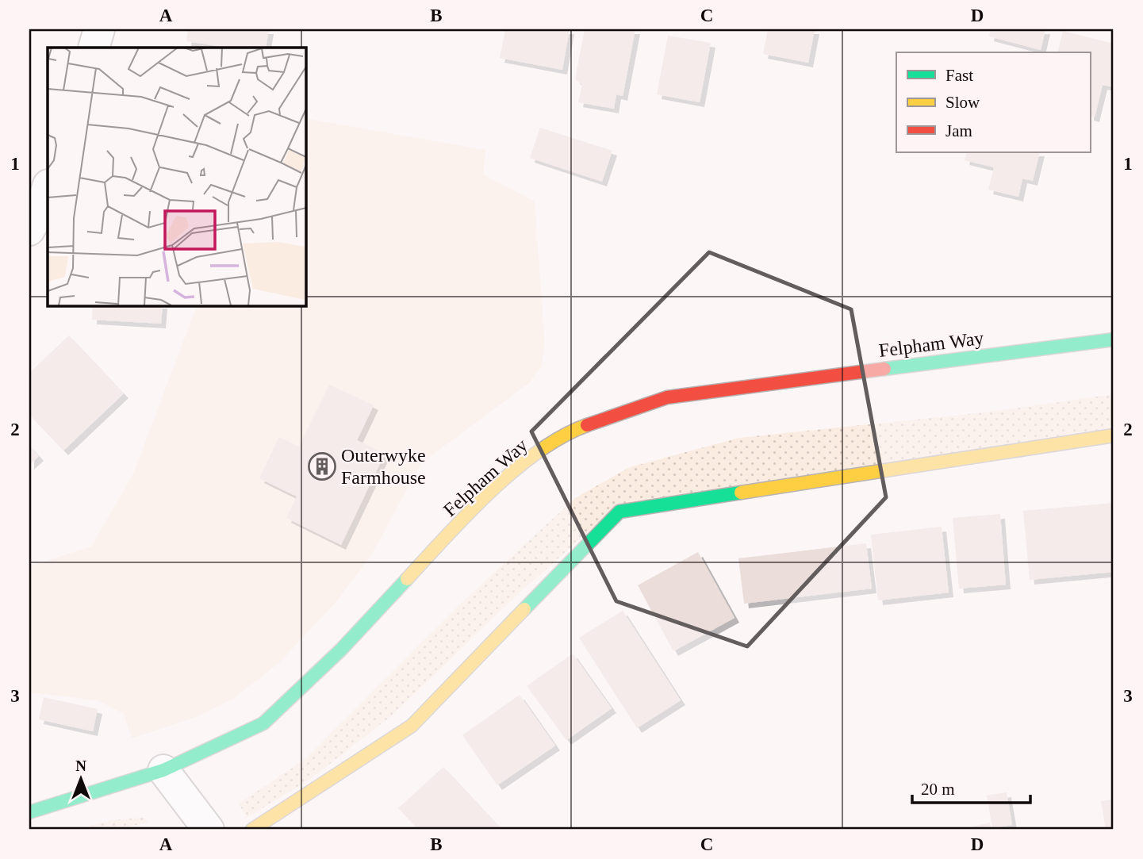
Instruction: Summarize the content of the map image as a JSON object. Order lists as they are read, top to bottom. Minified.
{"streets":{"main road":["Felpham Way"]},"places":{"building":["Outerwyke Farmhouse"]},"legend":["Fast","Slow","Jam"],"scale_bar":"20 m","north":"top","grid":{"columns":["A","B","C","D"],"rows":["1","2","3"]}}
